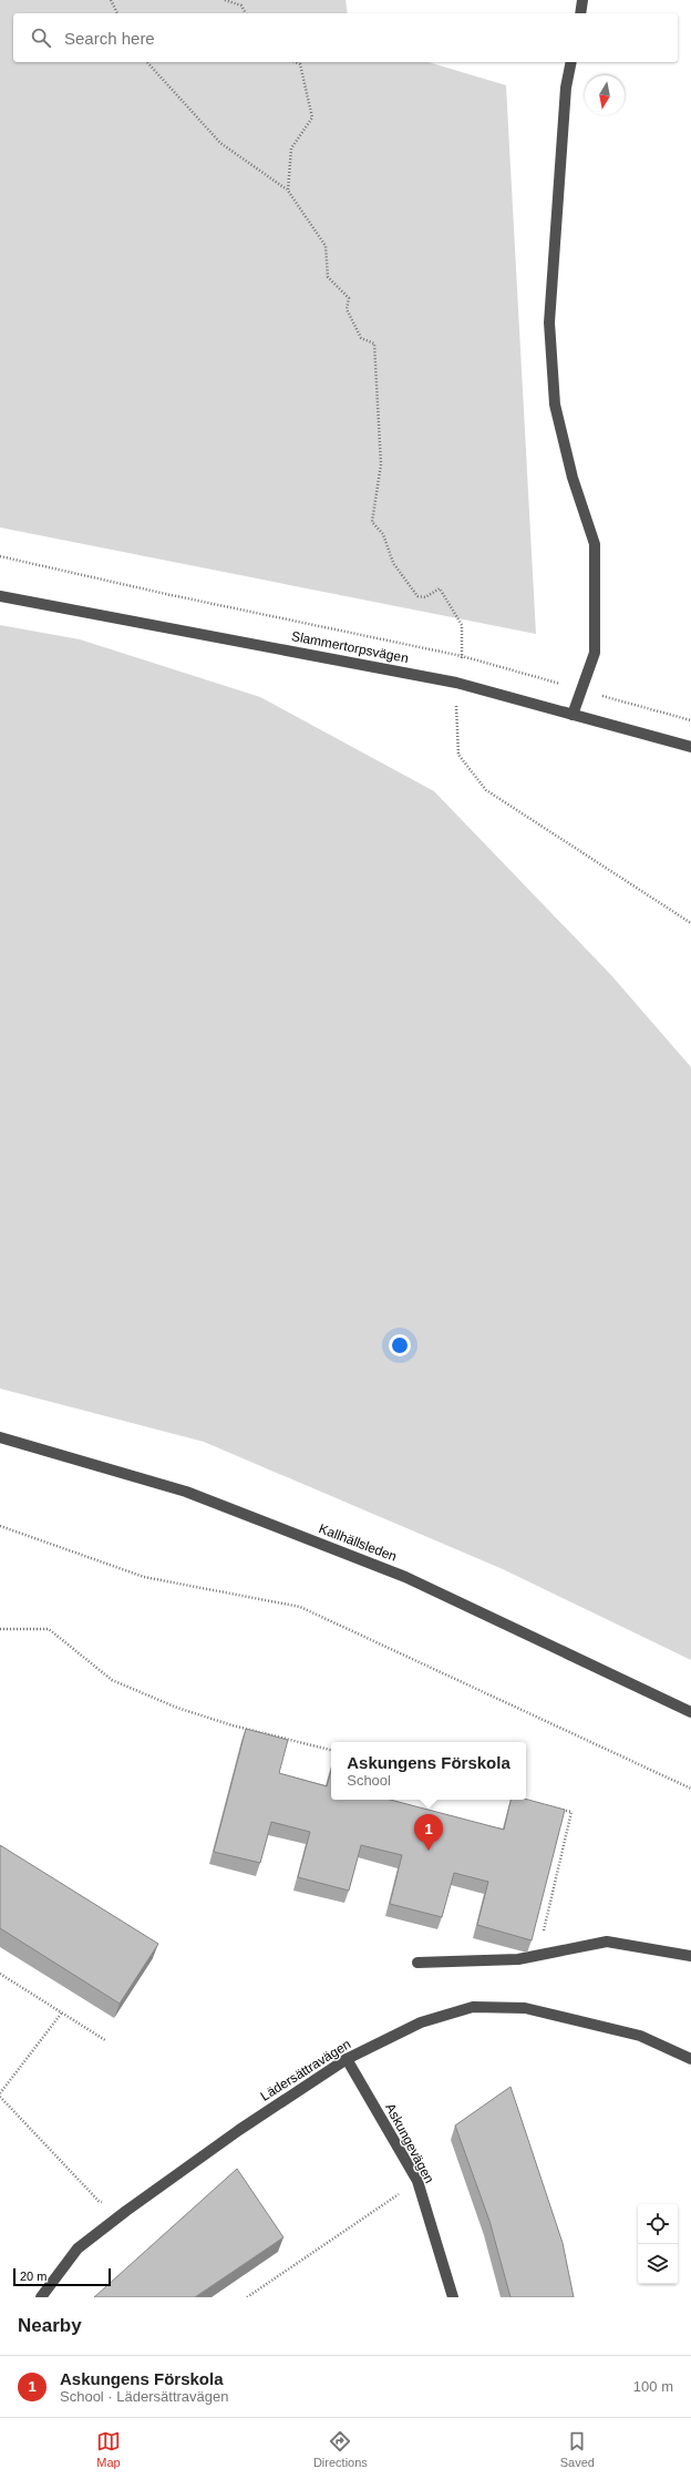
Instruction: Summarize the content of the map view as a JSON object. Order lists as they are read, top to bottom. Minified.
{"streets":{"street":["Slammertorpsvägen","Kallhällsleden","Lädersättravägen","Askungevägen"]},"crossings":[["Lädersättravägen","Askungevägen"]],"scale_bar":"20 m","north":"bottom","page":{"search":"Search here","popup":["Askungens Förskola","School"],"pins":"1","scale":"20 m","heading":"Nearby","list":[{"mark":"1","name":"Askungens Förskola","note":"School · Lädersättravägen","value":"100 m"}],"nav":["Map","Directions","Saved"]}}
